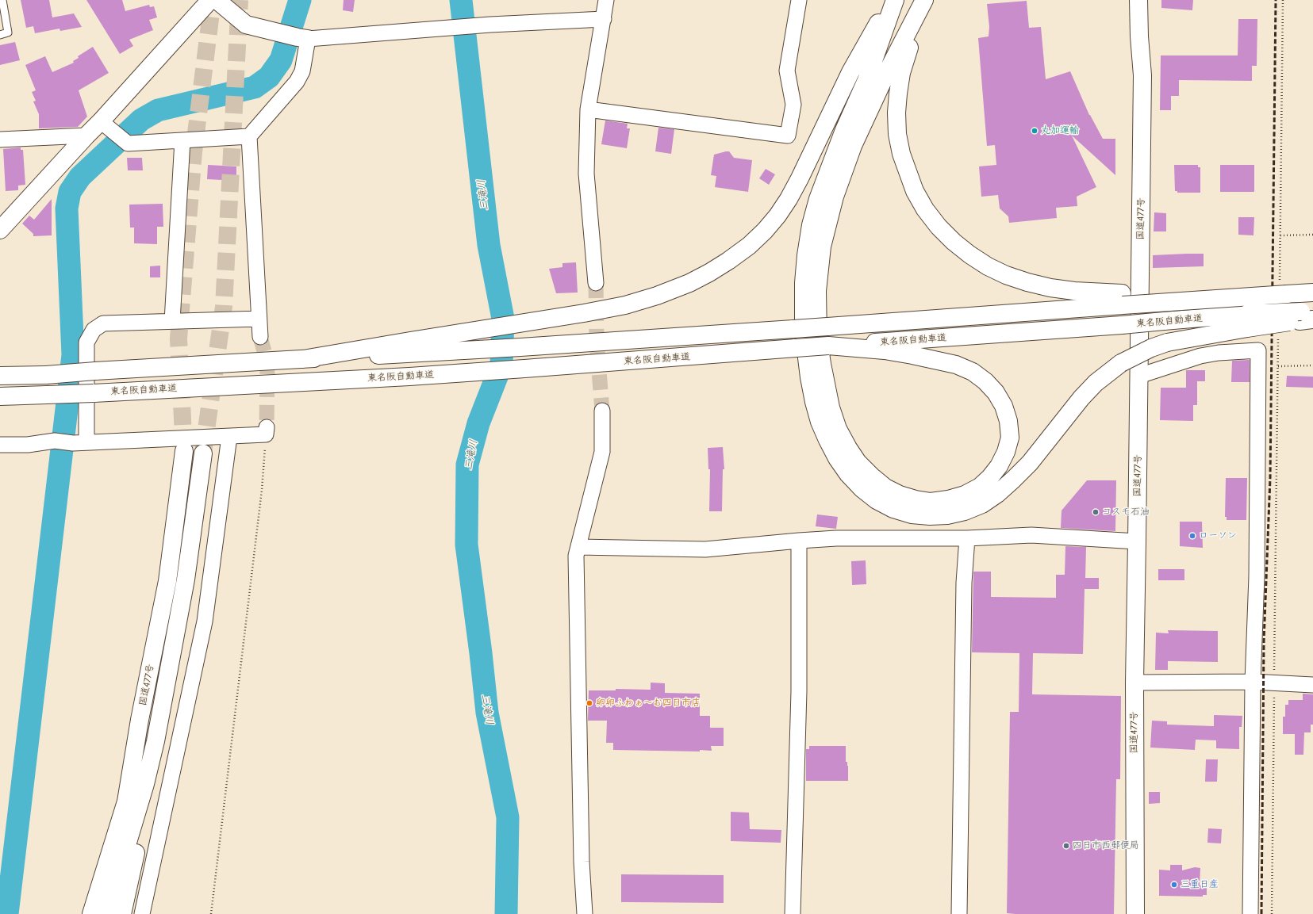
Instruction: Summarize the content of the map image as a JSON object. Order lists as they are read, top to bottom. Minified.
{"streets":{"main road":["国道477号","東名阪自動車道"]},"water":["三滝川"],"places":["丸加運輸","コスモ石油","ローソン","卵卵ふわぁ～む四日市店","四日市西郵便局","三重日産"]}
